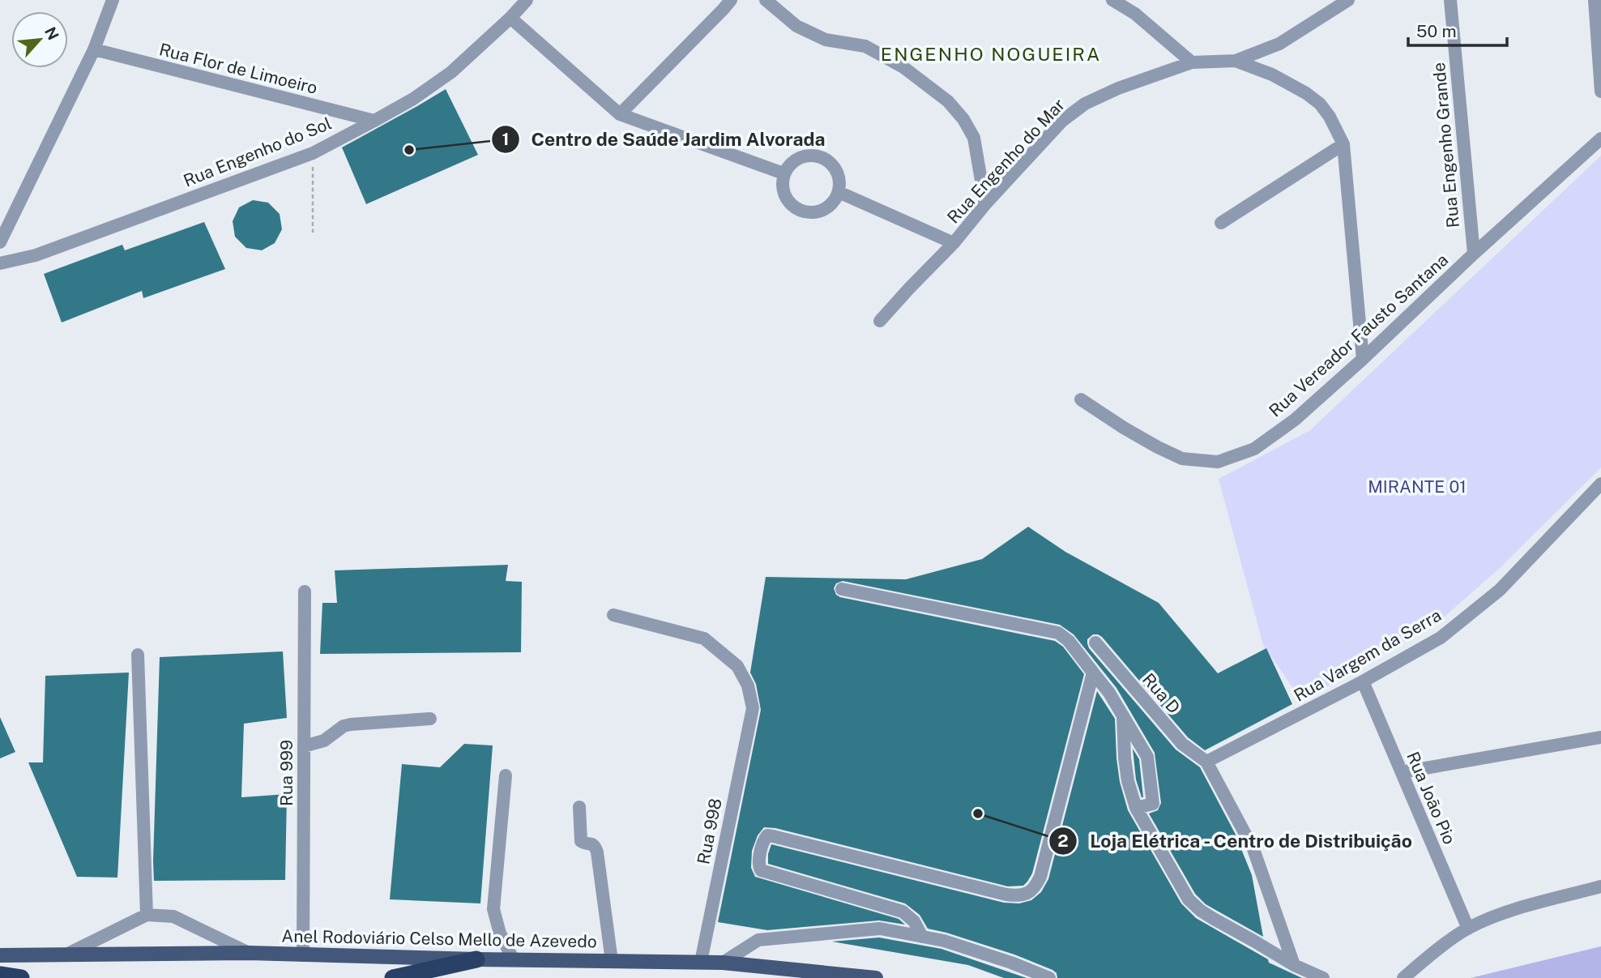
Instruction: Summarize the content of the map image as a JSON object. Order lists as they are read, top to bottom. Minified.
{"streets":{"main road":["Anel Rodoviário Celso Mello de Azevedo"],"street":["Rua Flor de Limoeiro","Rua Engenho Grande","Rua Engenho do Sol","Rua Engenho do Mar","Rua Vereador Fausto Santana","Rua Vargem da Serra","Rua D","Rua 999","Rua João Pio","Rua 998"]},"crossings":[["Rua Flor de Limoeiro","Rua Engenho do Sol"],["Rua Engenho Grande","Rua Vereador Fausto Santana"],["Rua Engenho do Mar","Rua Vereador Fausto Santana"],["Rua Vargem da Serra","Rua D"],["Rua Vargem da Serra","Rua João Pio"],["Rua 999","Anel Rodoviário Celso Mello de Azevedo"],["Rua 998","Anel Rodoviário Celso Mello de Azevedo"]],"districts":["ENGENHO NOGUEIRA"],"parks":["MIRANTE 01"],"places":["Centro de Saúde Jardim Alvorada","Loja Elétrica - Centro de Distribuição"],"scale_bar":"50 m","north":"top right"}
